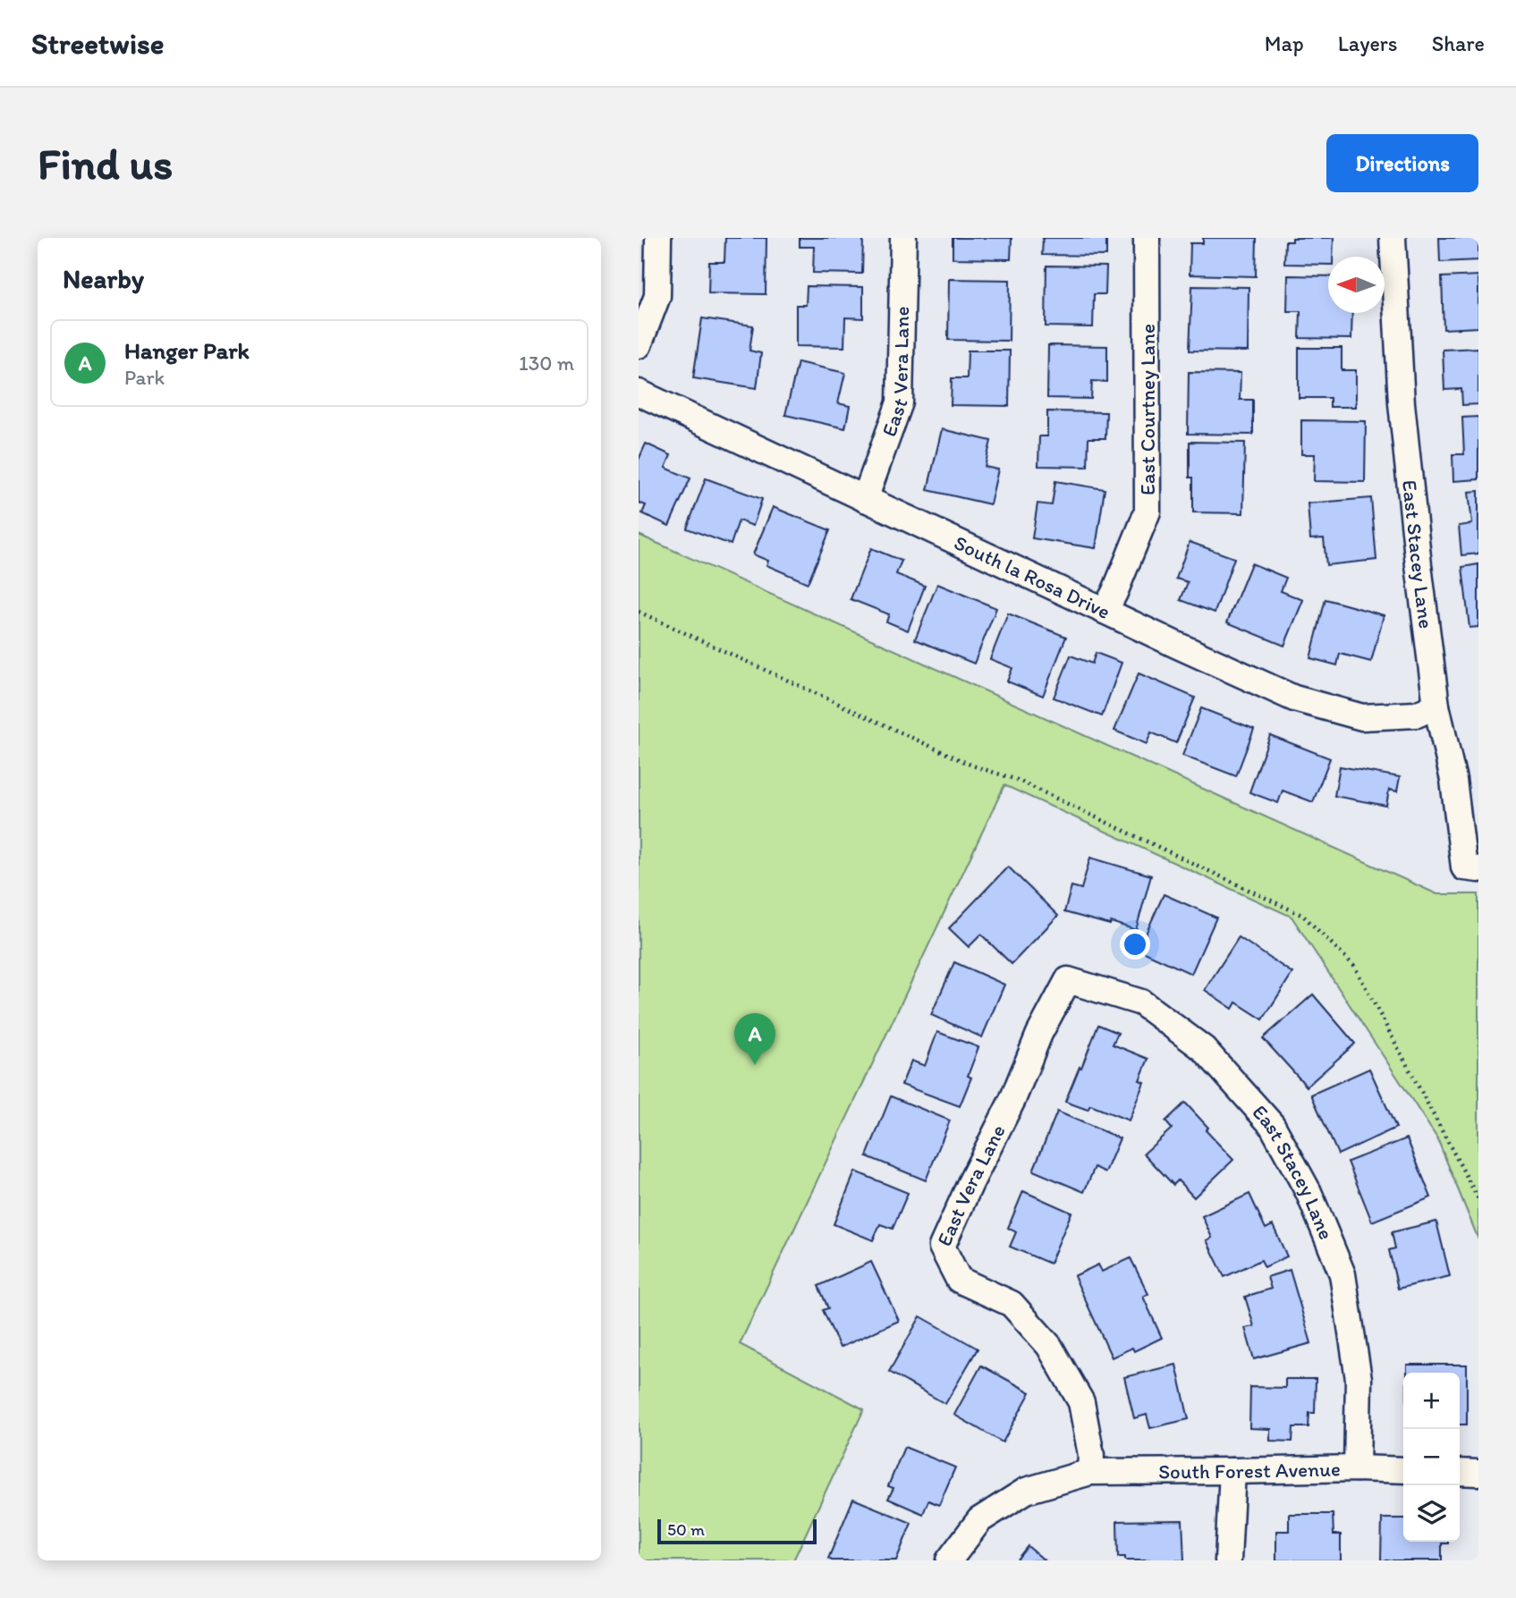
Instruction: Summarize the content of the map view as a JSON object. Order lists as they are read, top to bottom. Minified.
{"streets":{"street":["East Vera Lane","East Courtney Lane","East Stacey Lane","South la Rosa Drive","South Forest Avenue"]},"crossings":[["East Vera Lane","East Stacey Lane"],["East Vera Lane","South la Rosa Drive"],["East Vera Lane","South Forest Avenue"],["East Courtney Lane","South la Rosa Drive"],["East Stacey Lane","South la Rosa Drive"],["East Stacey Lane","South Forest Avenue"]],"scale_bar":"50 m","north":"left","page":{"header":"Streetwise","nav":["Map","Layers","Share"],"buttons":"Directions","title":"Find us","heading":"Nearby","list":[{"mark":"A","name":"Hanger Park","note":"Park","value":"130 m"}],"pins":"A","map_buttons":["+","−"],"scale":"50 m"}}
